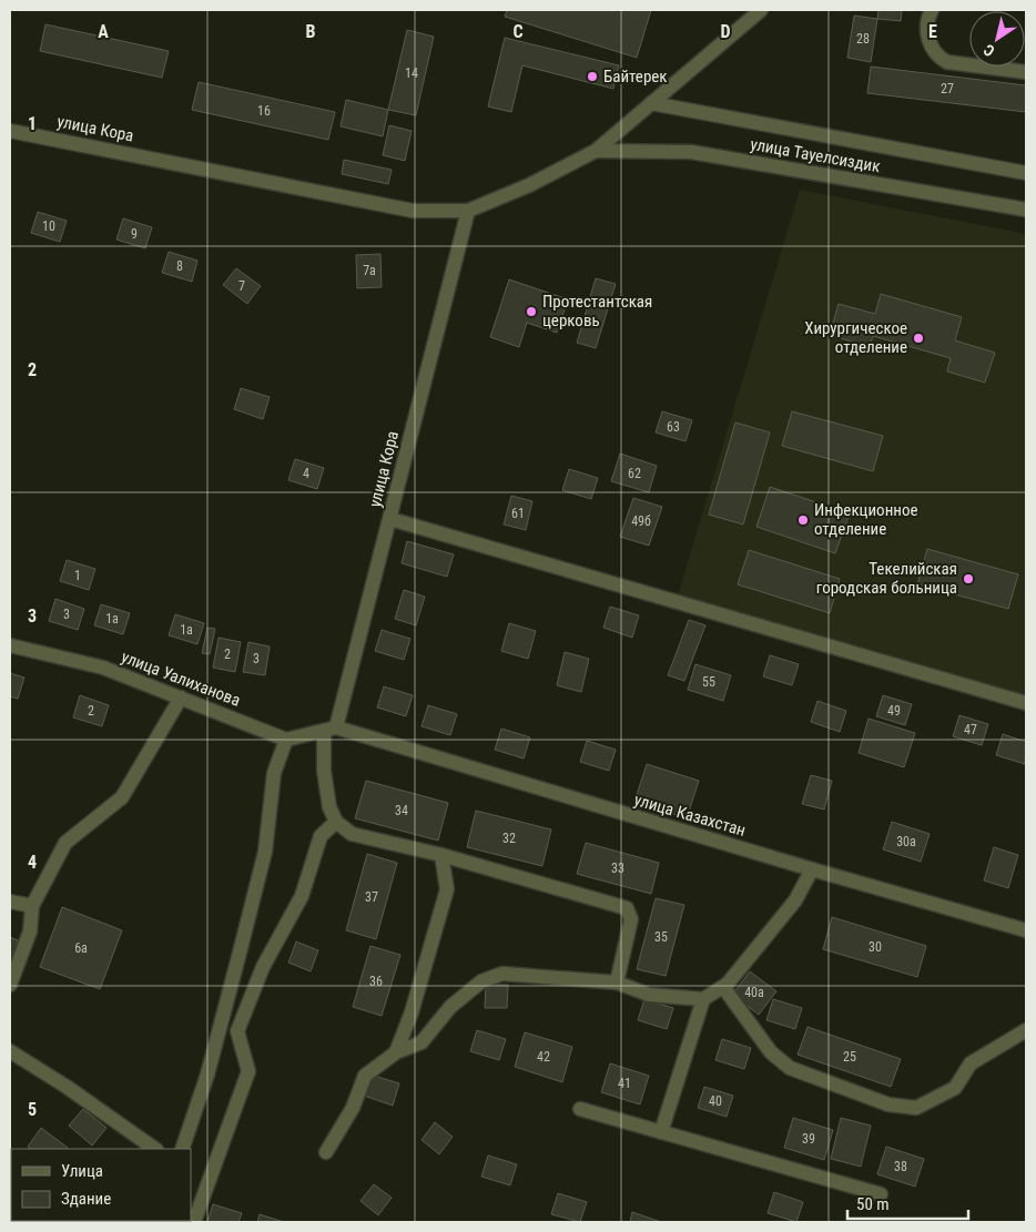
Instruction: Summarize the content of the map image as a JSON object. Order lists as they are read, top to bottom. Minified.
{"streets":{"street":["улица Кора","улица Тауелсиздик","улица Уалиханова","улица Казахстан"]},"crossings":[["улица Кора","улица Тауелсиздик"],["улица Кора","улица Казахстан"]],"places":["Байтерек","Протестантская церковь","Хирургическое отделение","Инфекционное отделение","Текелийская городская больница"],"house_numbers":["28","14","27","16","10","9","8","7а","7","63","4","62","61","49б","1","3","1а","1а","2","3","55","2","49","47","34","32","30а","33","37","35","30","6а","36","40а","42","25","41","40","39","38"],"legend":["Улица","Здание"],"scale_bar":"50 m","north":"bottom left","grid":{"columns":["A","B","C","D","E"],"rows":["1","2","3","4","5"]}}
